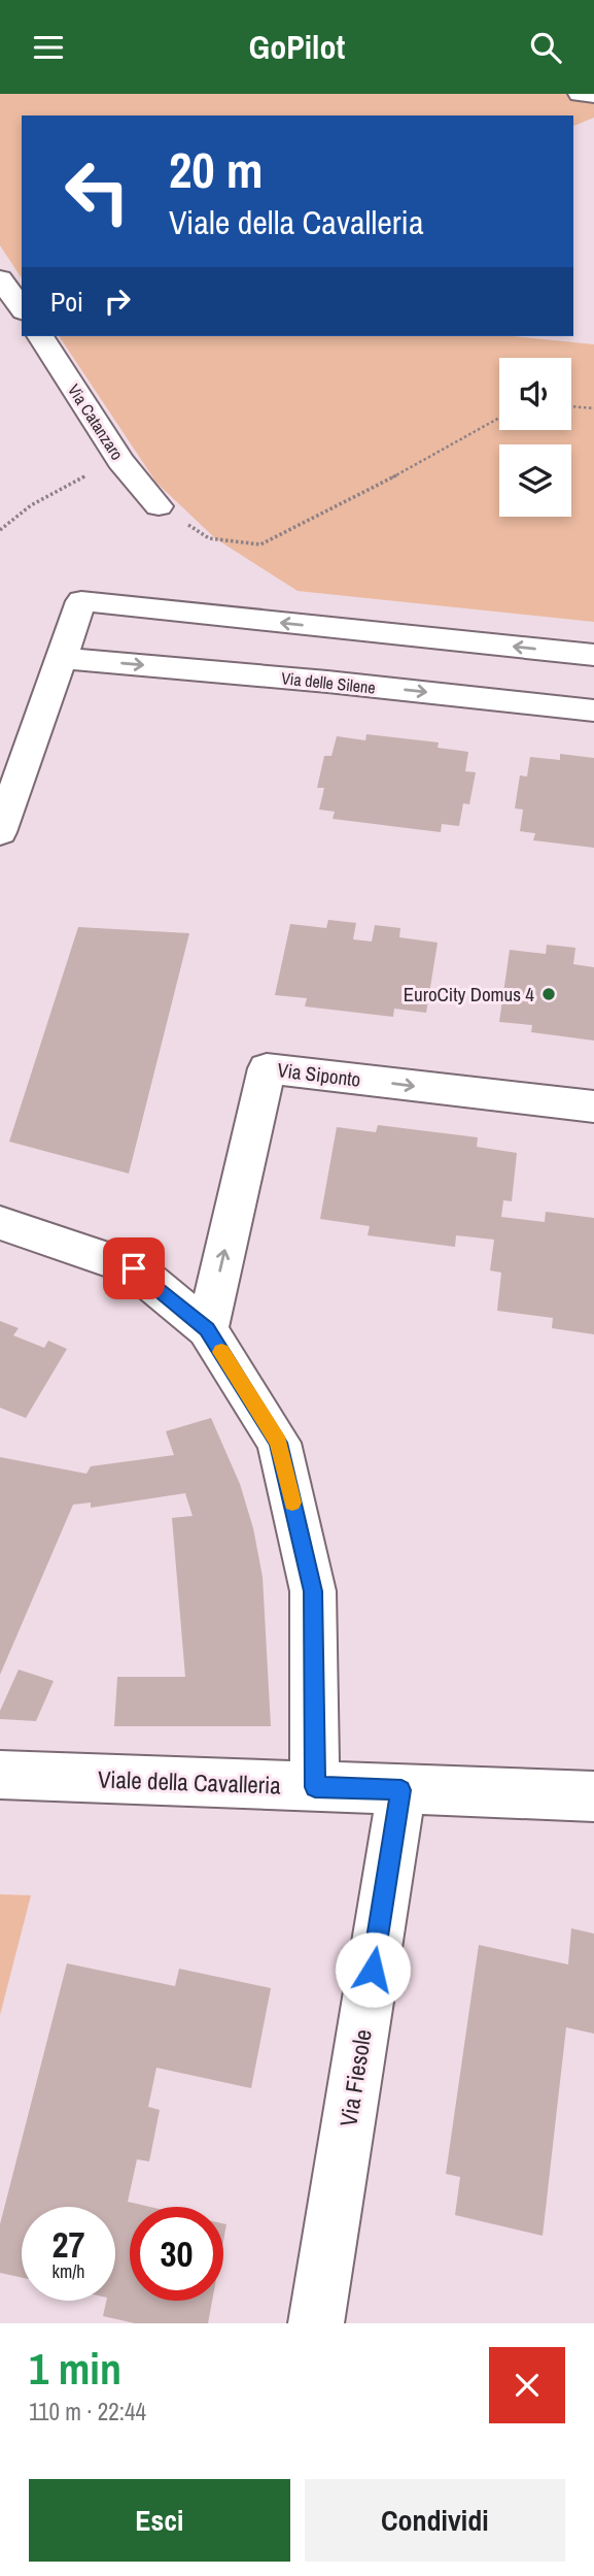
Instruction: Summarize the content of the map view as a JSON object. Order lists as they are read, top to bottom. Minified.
{"streets":{"street":["Via Catanzaro","Via delle Silene","Via Siponto","Viale della Cavalleria","Via Fiesole"]},"crossings":[["Viale della Cavalleria","Via Fiesole"]],"places":["EuroCity Domus 4"],"page":{"header":"GoPilot","turn":["20 m","Viale della Cavalleria"],"then":"Poi","speed":"27 km/h","limit":"30","heading":["1 min","110 m · 22:44"],"buttons":["Esci","Condividi"]}}
